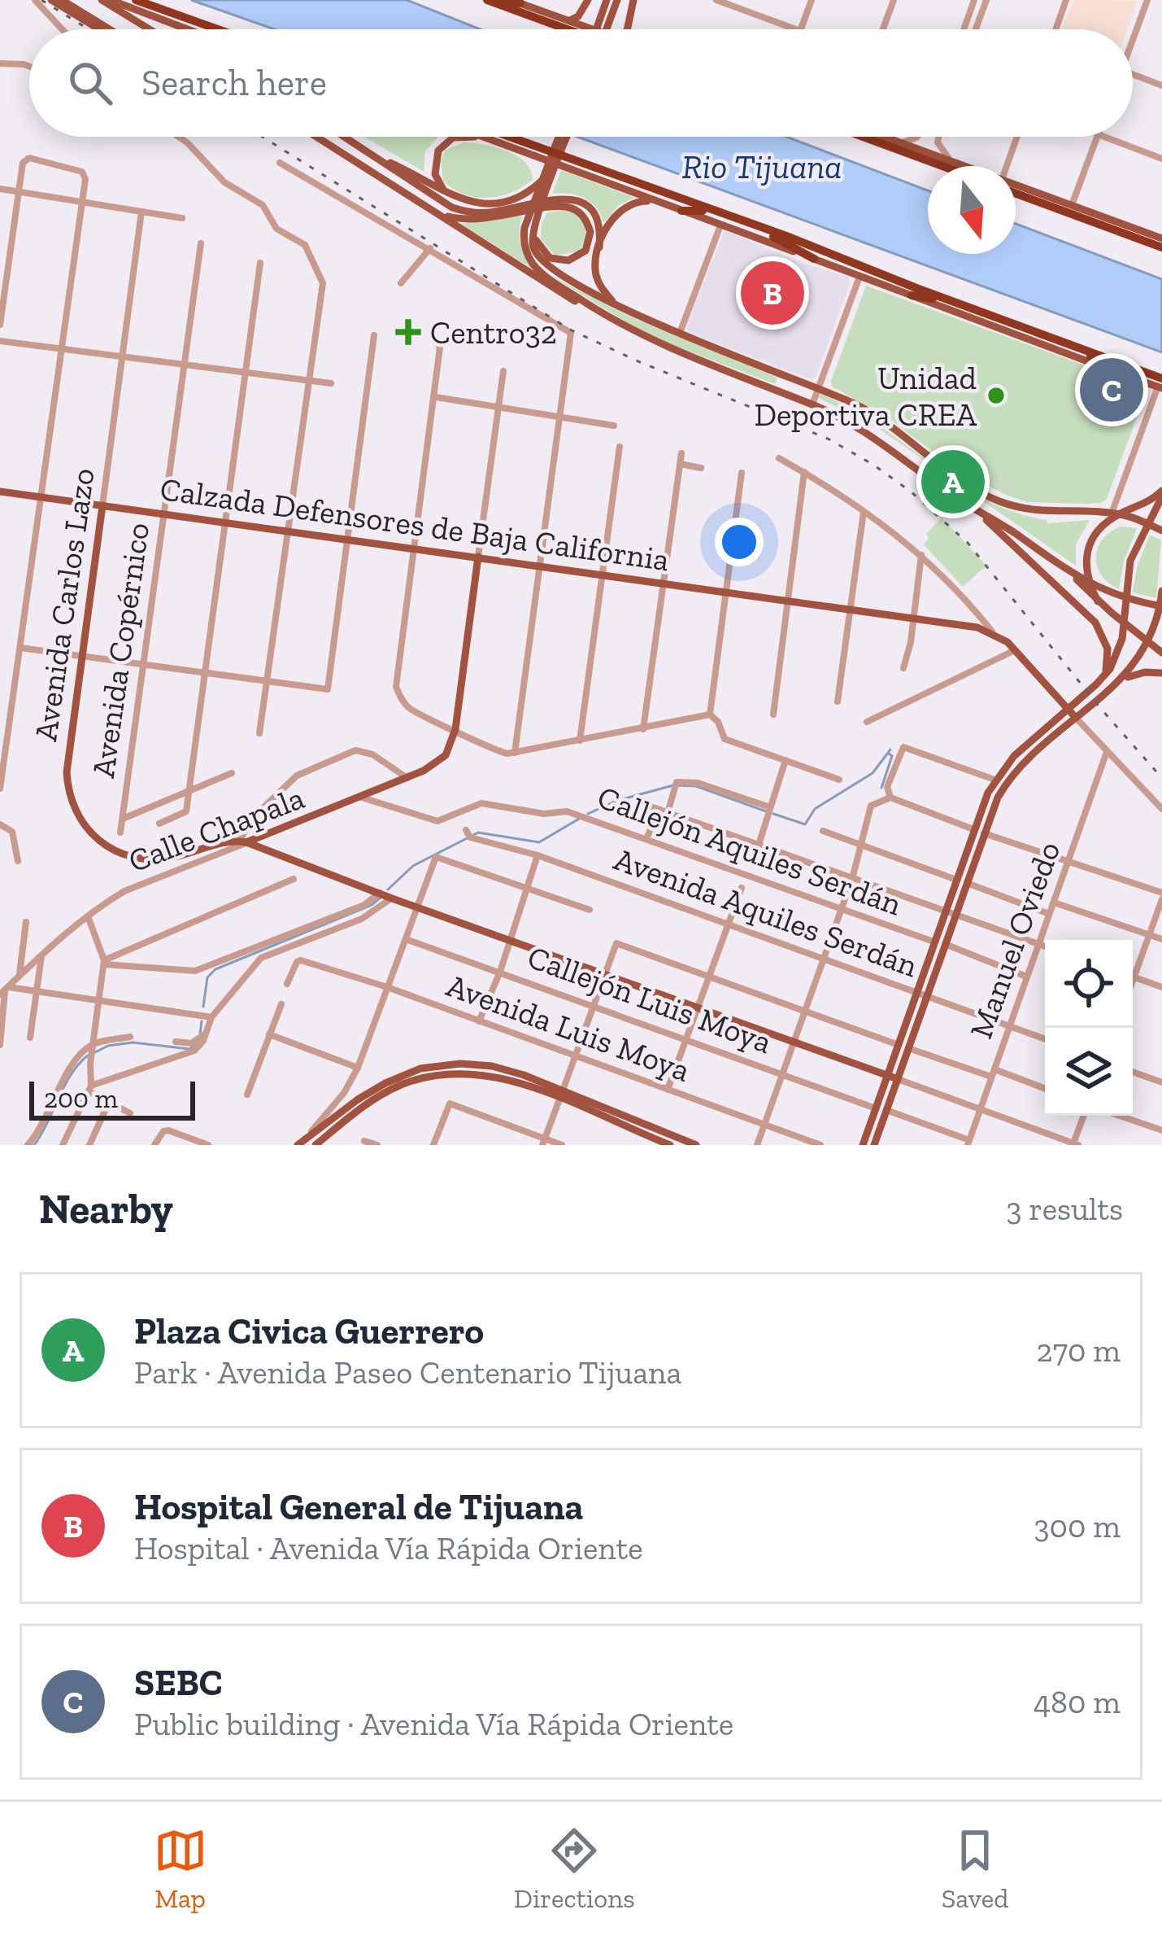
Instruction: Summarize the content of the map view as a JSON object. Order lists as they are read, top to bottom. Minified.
{"streets":{"main road":["Calzada Defensores de Baja California","Avenida Carlos Lazo","Calle Chapala"],"street":["Avenida Copérnico","Callejón Aquiles Serdán","Avenida Aquiles Serdán","Manuel Oviedo","Callejón Luis Moya","Avenida Luis Moya"]},"crossings":[["Calzada Defensores de Baja California","Avenida Carlos Lazo"],["Calzada Defensores de Baja California","Avenida Copérnico"],["Avenida Carlos Lazo","Calle Chapala"],["Calle Chapala","Callejón Aquiles Serdán"],["Avenida Aquiles Serdán","Manuel Oviedo"],["Manuel Oviedo","Callejón Luis Moya"]],"water":["Rio Tijuana"],"places":{"health":["Centro32"],"other":["Unidad Deportiva CREA"]},"scale_bar":"200 m","north":"bottom","page":{"search":"Search here","pins":["B","C","A"],"scale":"200 m","heading":["Nearby","3 results"],"list":[{"mark":"A","name":"Plaza Civica Guerrero","note":"Park · Avenida Paseo Centenario Tijuana","value":"270 m"},{"mark":"B","name":"Hospital General de Tijuana","note":"Hospital · Avenida Vía Rápida Oriente","value":"300 m"},{"mark":"C","name":"SEBC","note":"Public building · Avenida Vía Rápida Oriente","value":"480 m"}],"nav":["Map","Directions","Saved"]}}
